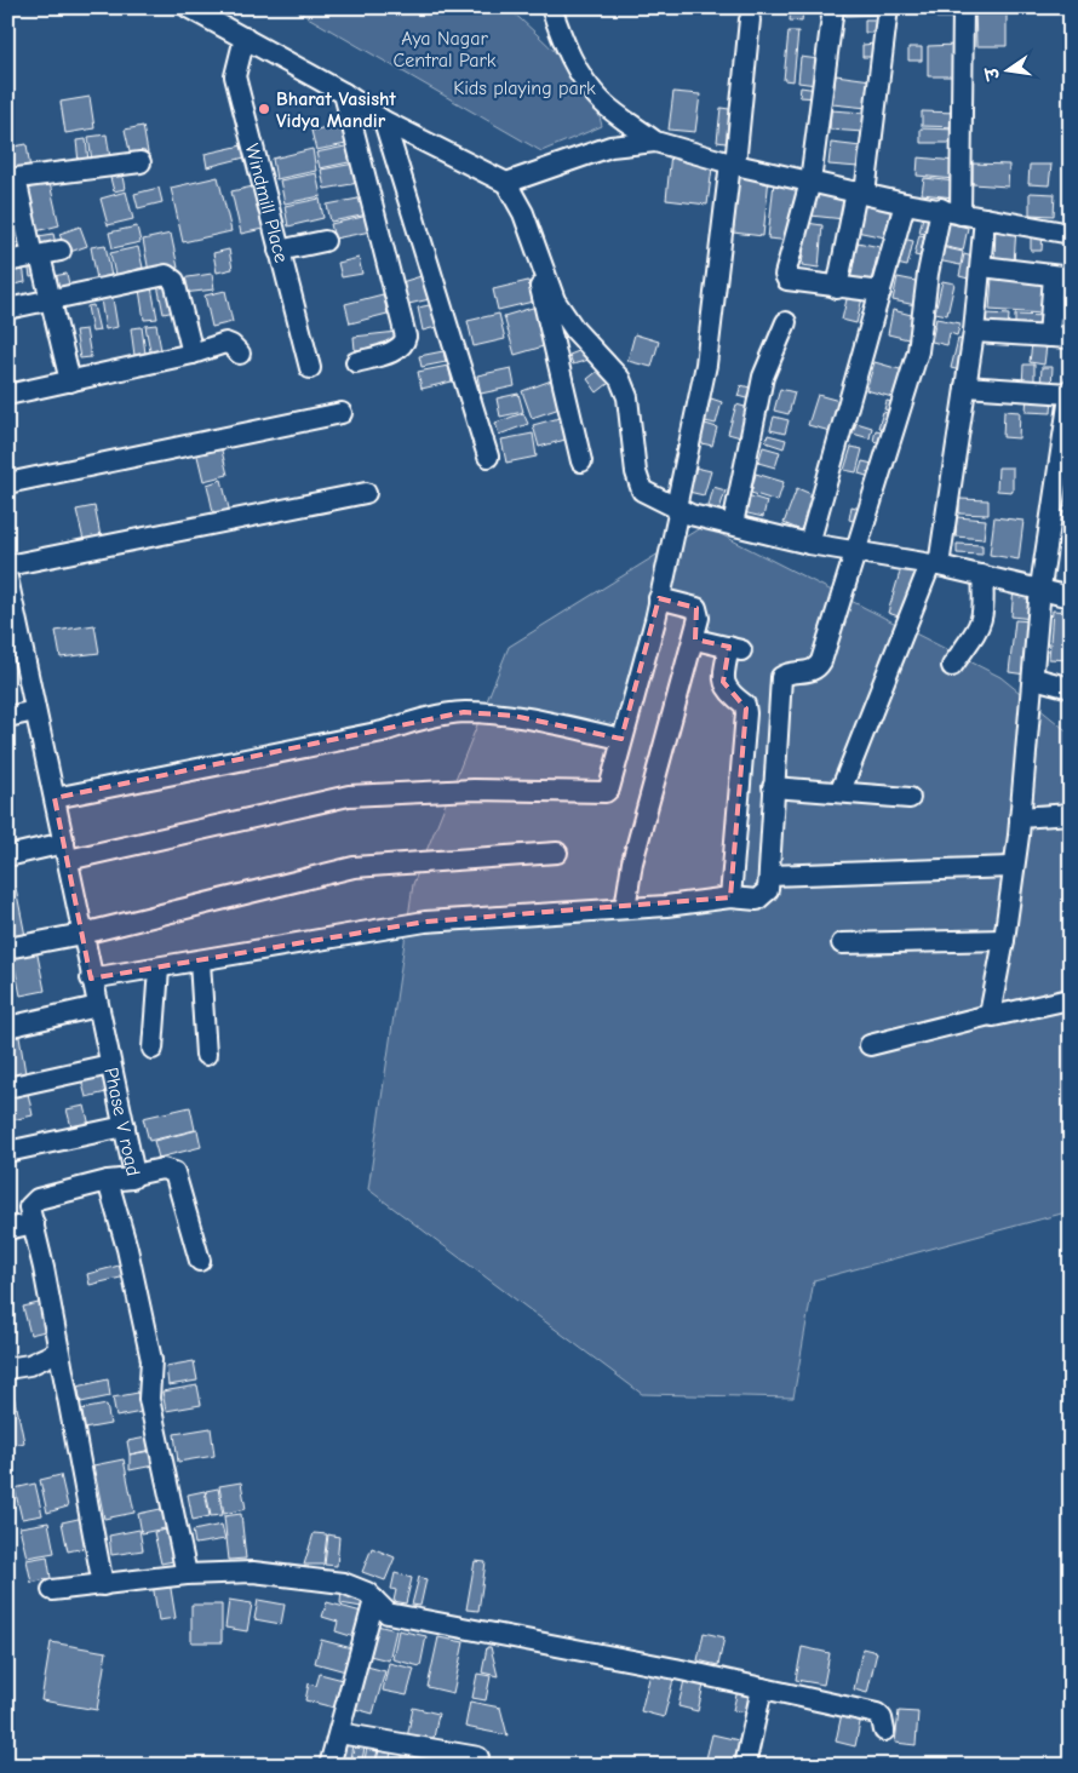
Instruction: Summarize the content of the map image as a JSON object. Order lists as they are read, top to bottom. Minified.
{"streets":{"street":["Windmill Place","Phase V road"]},"parks":["Aya Nagar Central Park","Kids playing park"],"places":["Bharat Vasisht Vidya Mandir"],"north":"left"}
